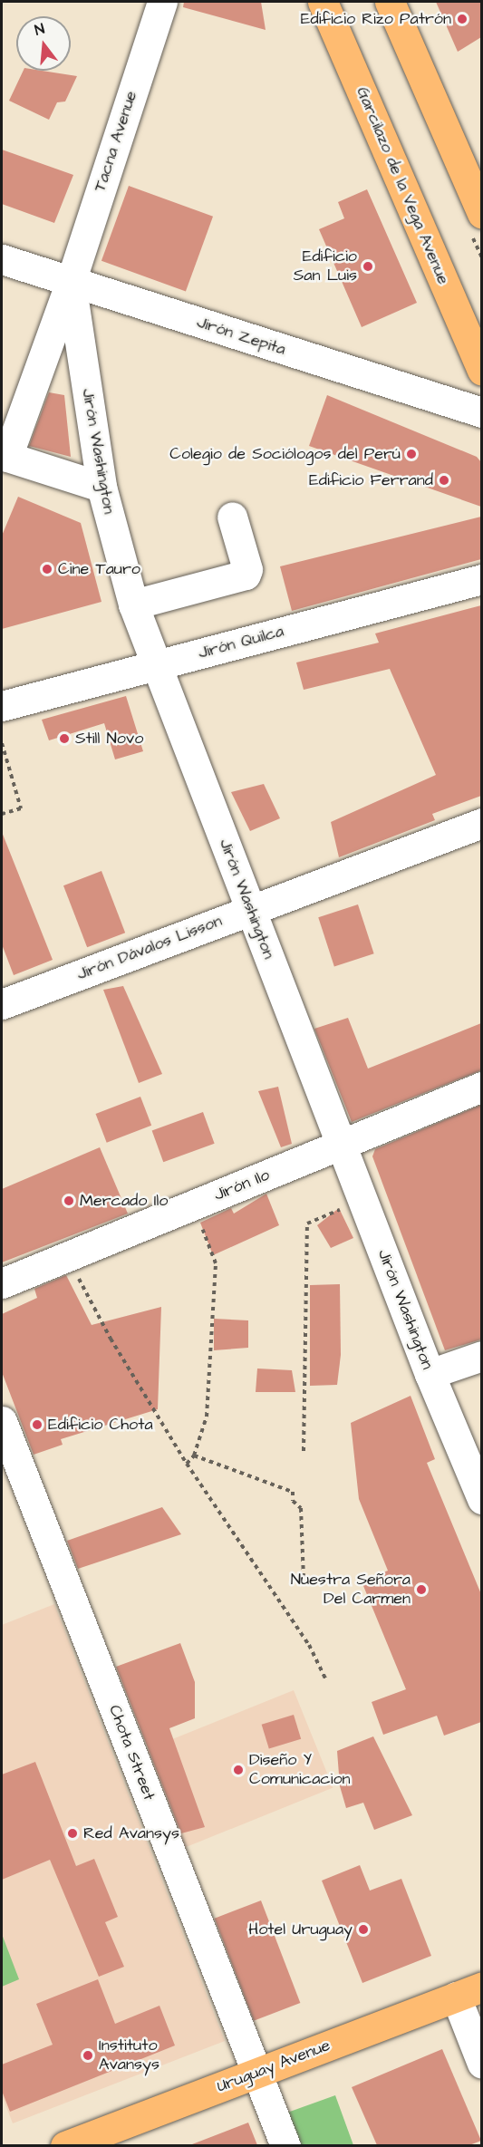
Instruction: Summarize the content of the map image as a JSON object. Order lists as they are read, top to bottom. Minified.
{"streets":{"main road":["Garcilazo de la Vega Avenue","Uruguay Avenue"],"street":["Tacna Avenue","Jirón Zepita","Jirón Washington","Jirón Quilca","Jirón Dávalos Lisson","Jirón Ilo","Chota Street"]},"crossings":[["Tacna Avenue","Jirón Zepita"],["Tacna Avenue","Jirón Washington"],["Jirón Zepita","Jirón Washington"],["Jirón Washington","Jirón Quilca"],["Jirón Washington","Jirón Dávalos Lisson"],["Jirón Washington","Jirón Ilo"],["Chota Street","Uruguay Avenue"]],"places":["Edificio Rizo Patrón","Edificio San Luis","Colegio de Sociólogos del Perú","Edificio Ferrand","Cine Tauro","Still Novo","Mercado Ilo","Edificio Chota","Nuestra Señora Del Carmen","Diseño Y Comunicacion","Red Avansys","Hotel Uruguay","Instituto Avansys"],"north":"top"}
